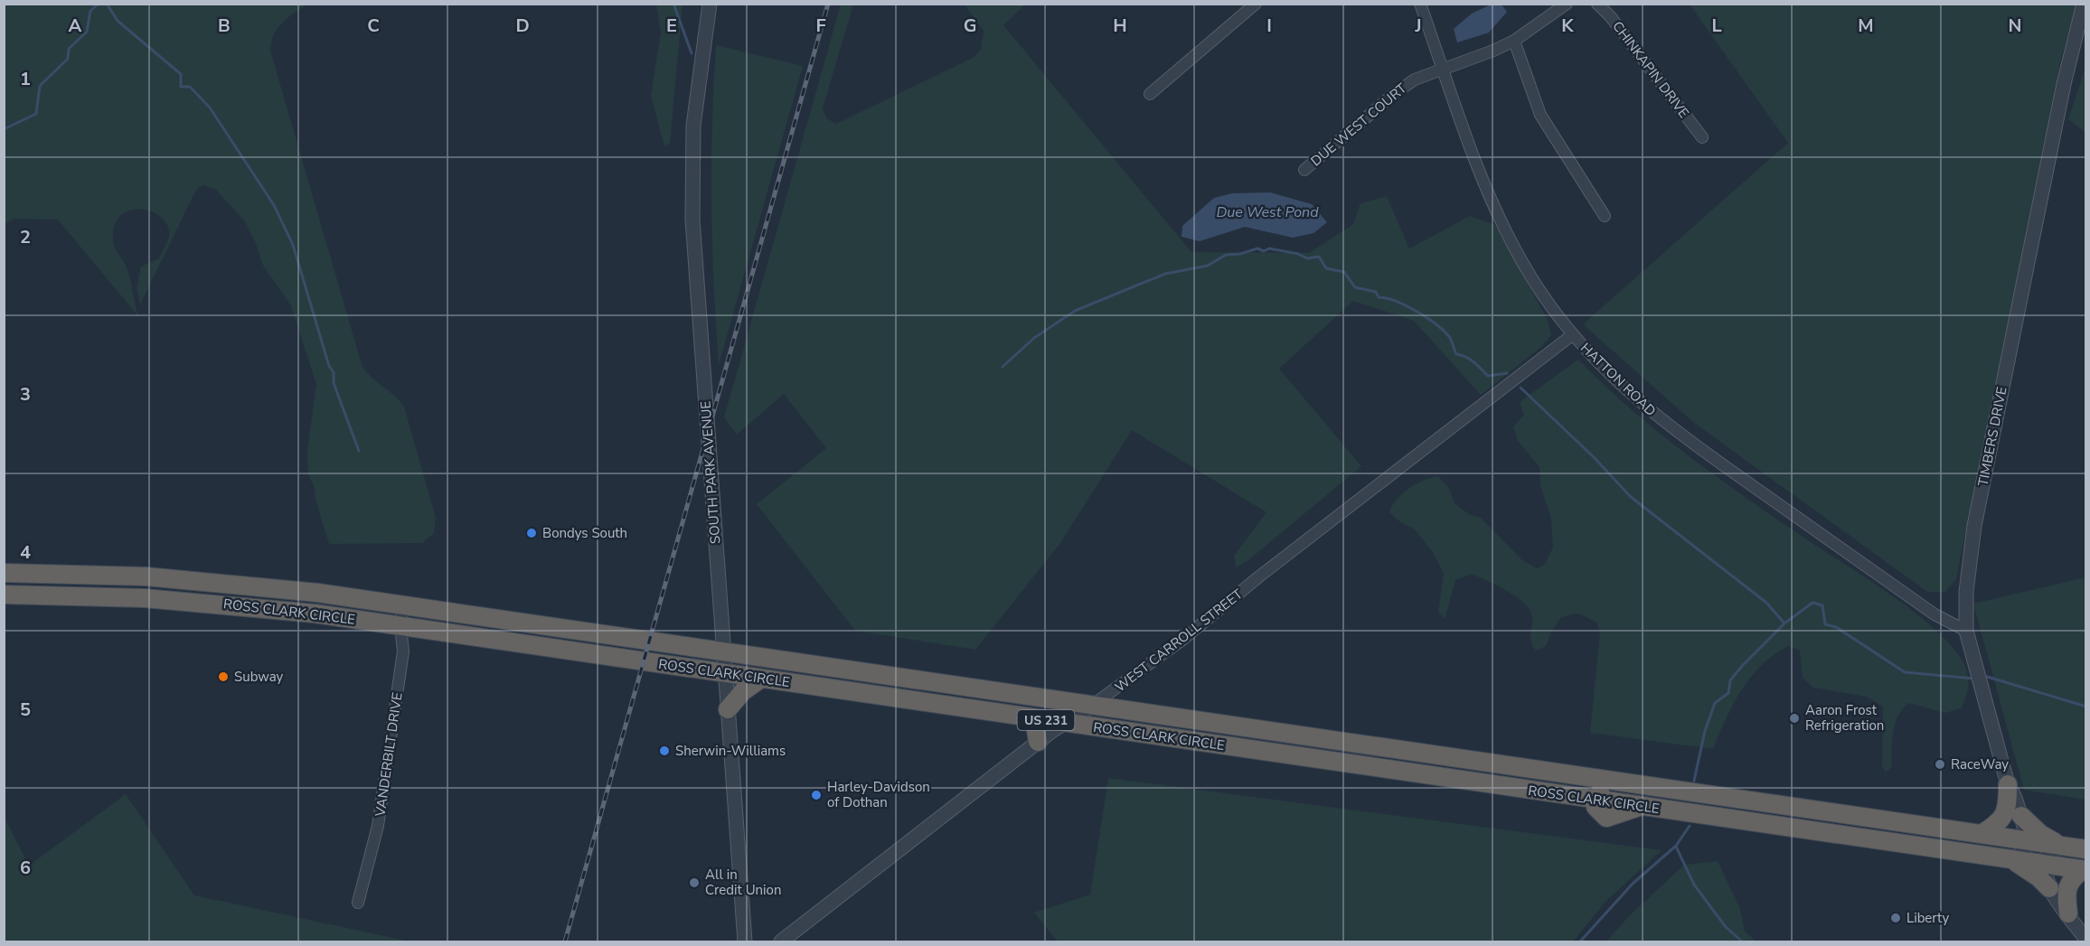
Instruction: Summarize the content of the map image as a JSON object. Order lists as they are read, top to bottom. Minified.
{"streets":{"highway":["ROSS CLARK CIRCLE","US 231"],"street":["CHINKAPIN DRIVE","DUE WEST COURT","HATTON ROAD","TIMBERS DRIVE","SOUTH PARK AVENUE","WEST CARROLL STREET","VANDERBILT DRIVE"]},"crossings":[["DUE WEST COURT","HATTON ROAD"],["HATTON ROAD","TIMBERS DRIVE"],["HATTON ROAD","WEST CARROLL STREET"],["TIMBERS DRIVE","ROSS CLARK CIRCLE"],["SOUTH PARK AVENUE","ROSS CLARK CIRCLE"],["ROSS CLARK CIRCLE","WEST CARROLL STREET"],["ROSS CLARK CIRCLE","VANDERBILT DRIVE"]],"water":["Due West Pond"],"places":["Bondys South","Subway","Aaron Frost Refrigeration","Sherwin-Williams","RaceWay","Harley-Davidson of Dothan","All in Credit Union","Liberty"],"grid":{"columns":["A","B","C","D","E","F","G","H","I","J","K","L","M","N"],"rows":["1","2","3","4","5","6"]}}
